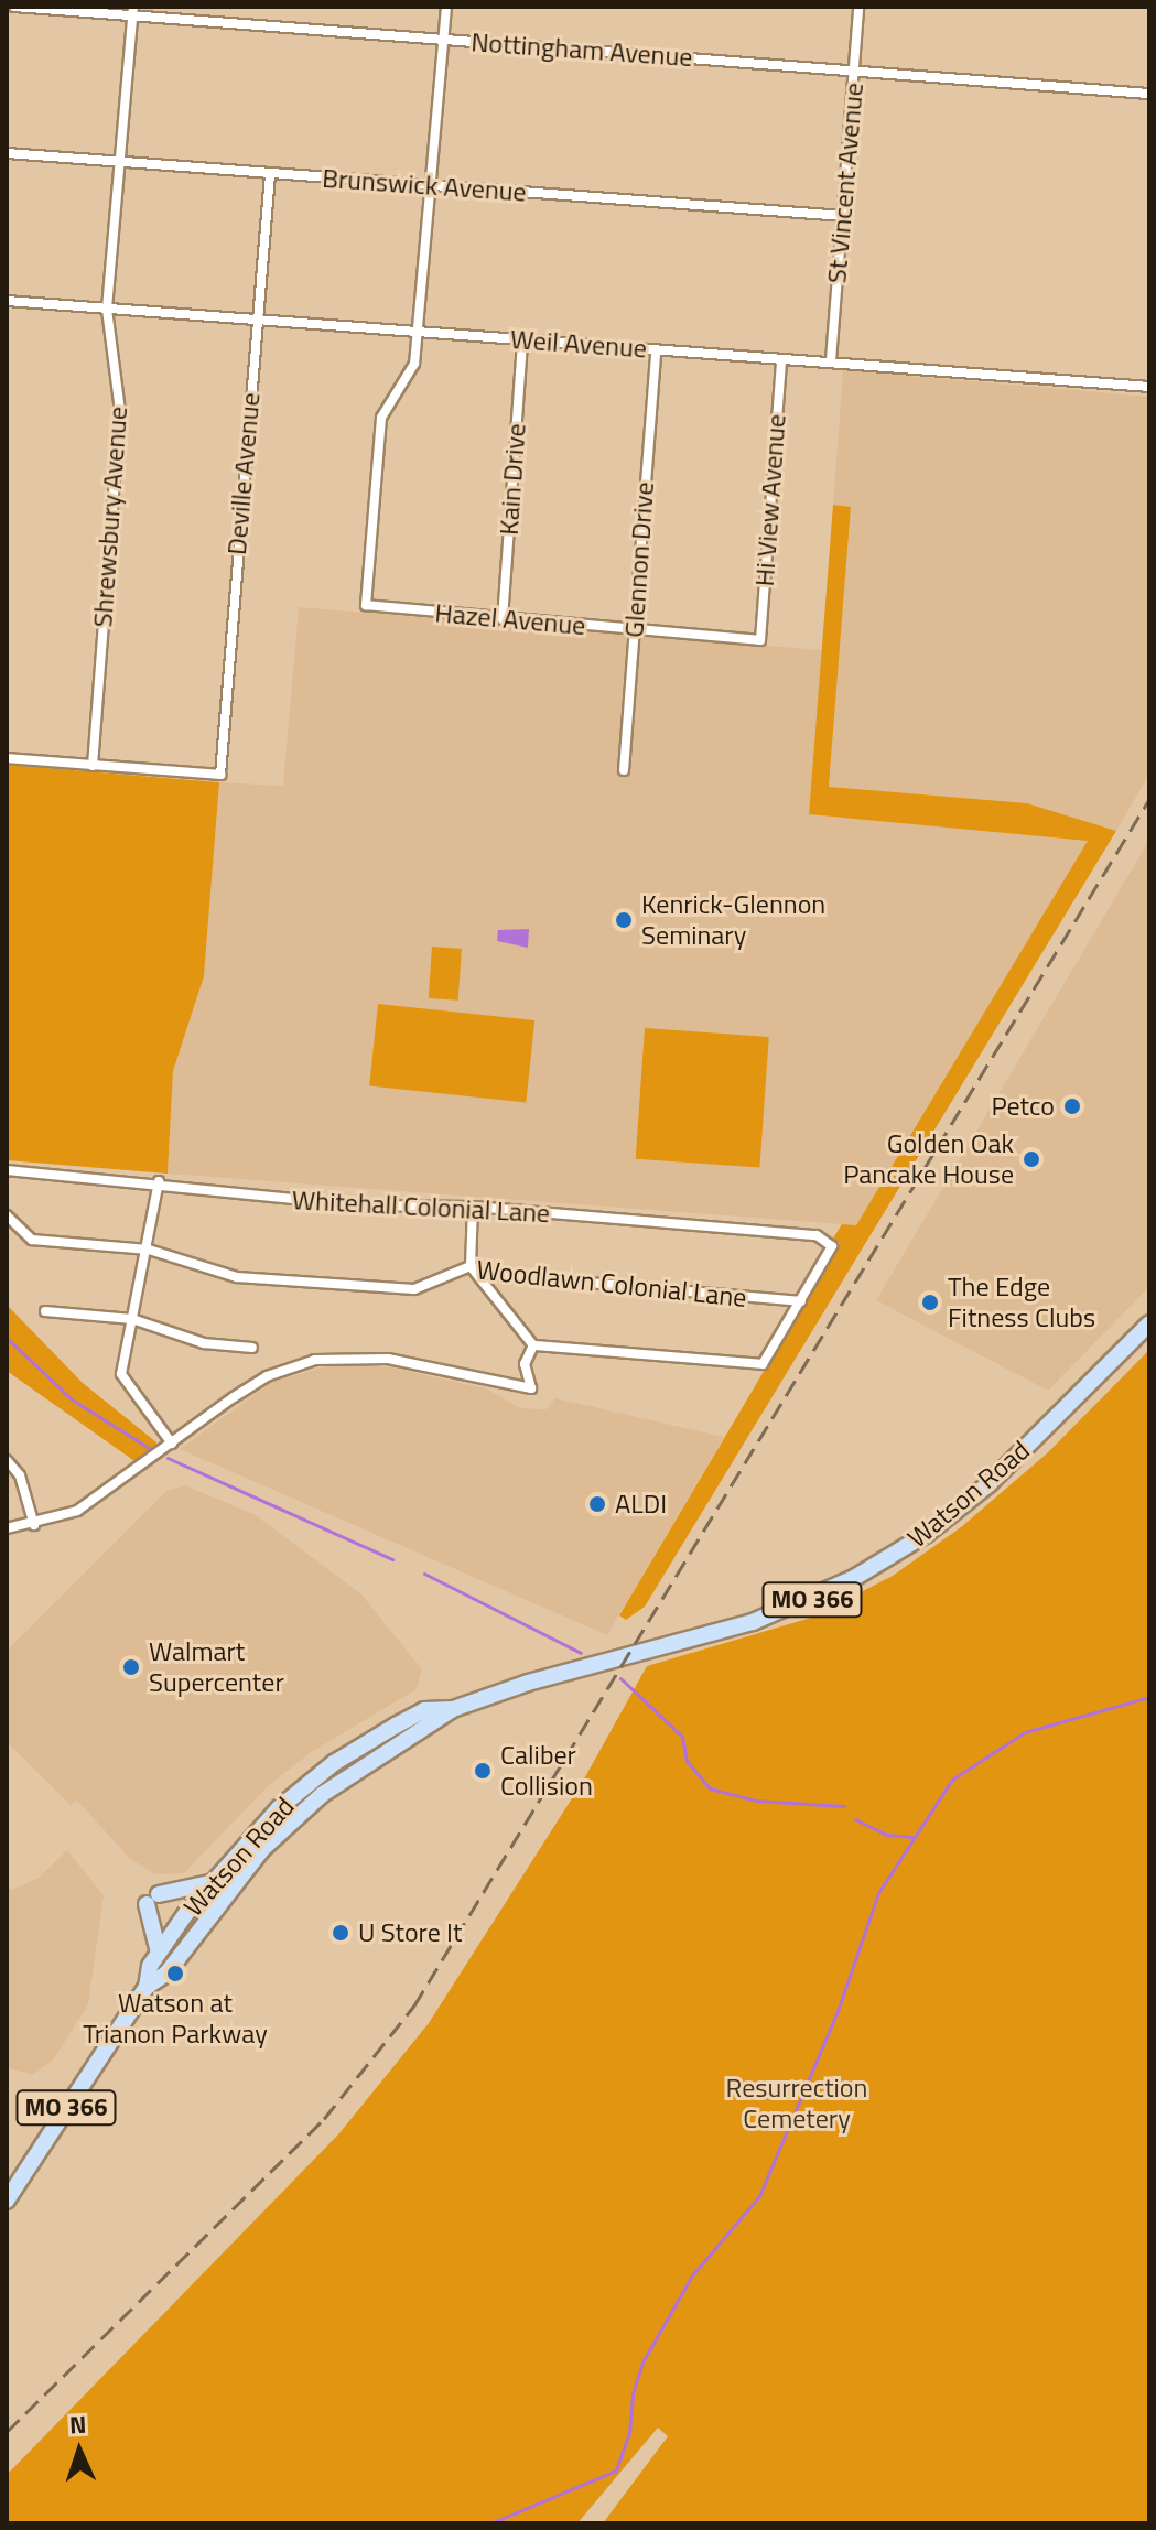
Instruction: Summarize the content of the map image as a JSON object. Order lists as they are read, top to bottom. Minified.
{"streets":{"main road":["Watson Road","MO 366"],"street":["Nottingham Avenue","St Vincent Avenue","Brunswick Avenue","Weil Avenue","Deville Avenue","Kain Drive","Hi View Avenue","Shrewsbury Avenue","Glennon Drive","Hazel Avenue","Whitehall Colonial Lane","Woodlawn Colonial Lane"]},"crossings":[["Nottingham Avenue","St Vincent Avenue"],["Nottingham Avenue","Shrewsbury Avenue"],["St Vincent Avenue","Brunswick Avenue"],["St Vincent Avenue","Weil Avenue"],["Brunswick Avenue","Deville Avenue"],["Brunswick Avenue","Shrewsbury Avenue"],["Weil Avenue","Deville Avenue"],["Weil Avenue","Kain Drive"],["Weil Avenue","Hi View Avenue"],["Weil Avenue","Shrewsbury Avenue"],["Weil Avenue","Glennon Drive"],["Weil Avenue","Hazel Avenue"],["Deville Avenue","Shrewsbury Avenue"],["Kain Drive","Hazel Avenue"],["Hi View Avenue","Hazel Avenue"],["Glennon Drive","Hazel Avenue"],["Whitehall Colonial Lane","Woodlawn Colonial Lane"]],"parks":["Resurrection Cemetery"],"places":["Kenrick-Glennon Seminary","Petco","Golden Oak Pancake House","The Edge Fitness Clubs","ALDI","Walmart Supercenter","Caliber Collision","U Store It","Watson at Trianon Parkway"],"north":"top"}
